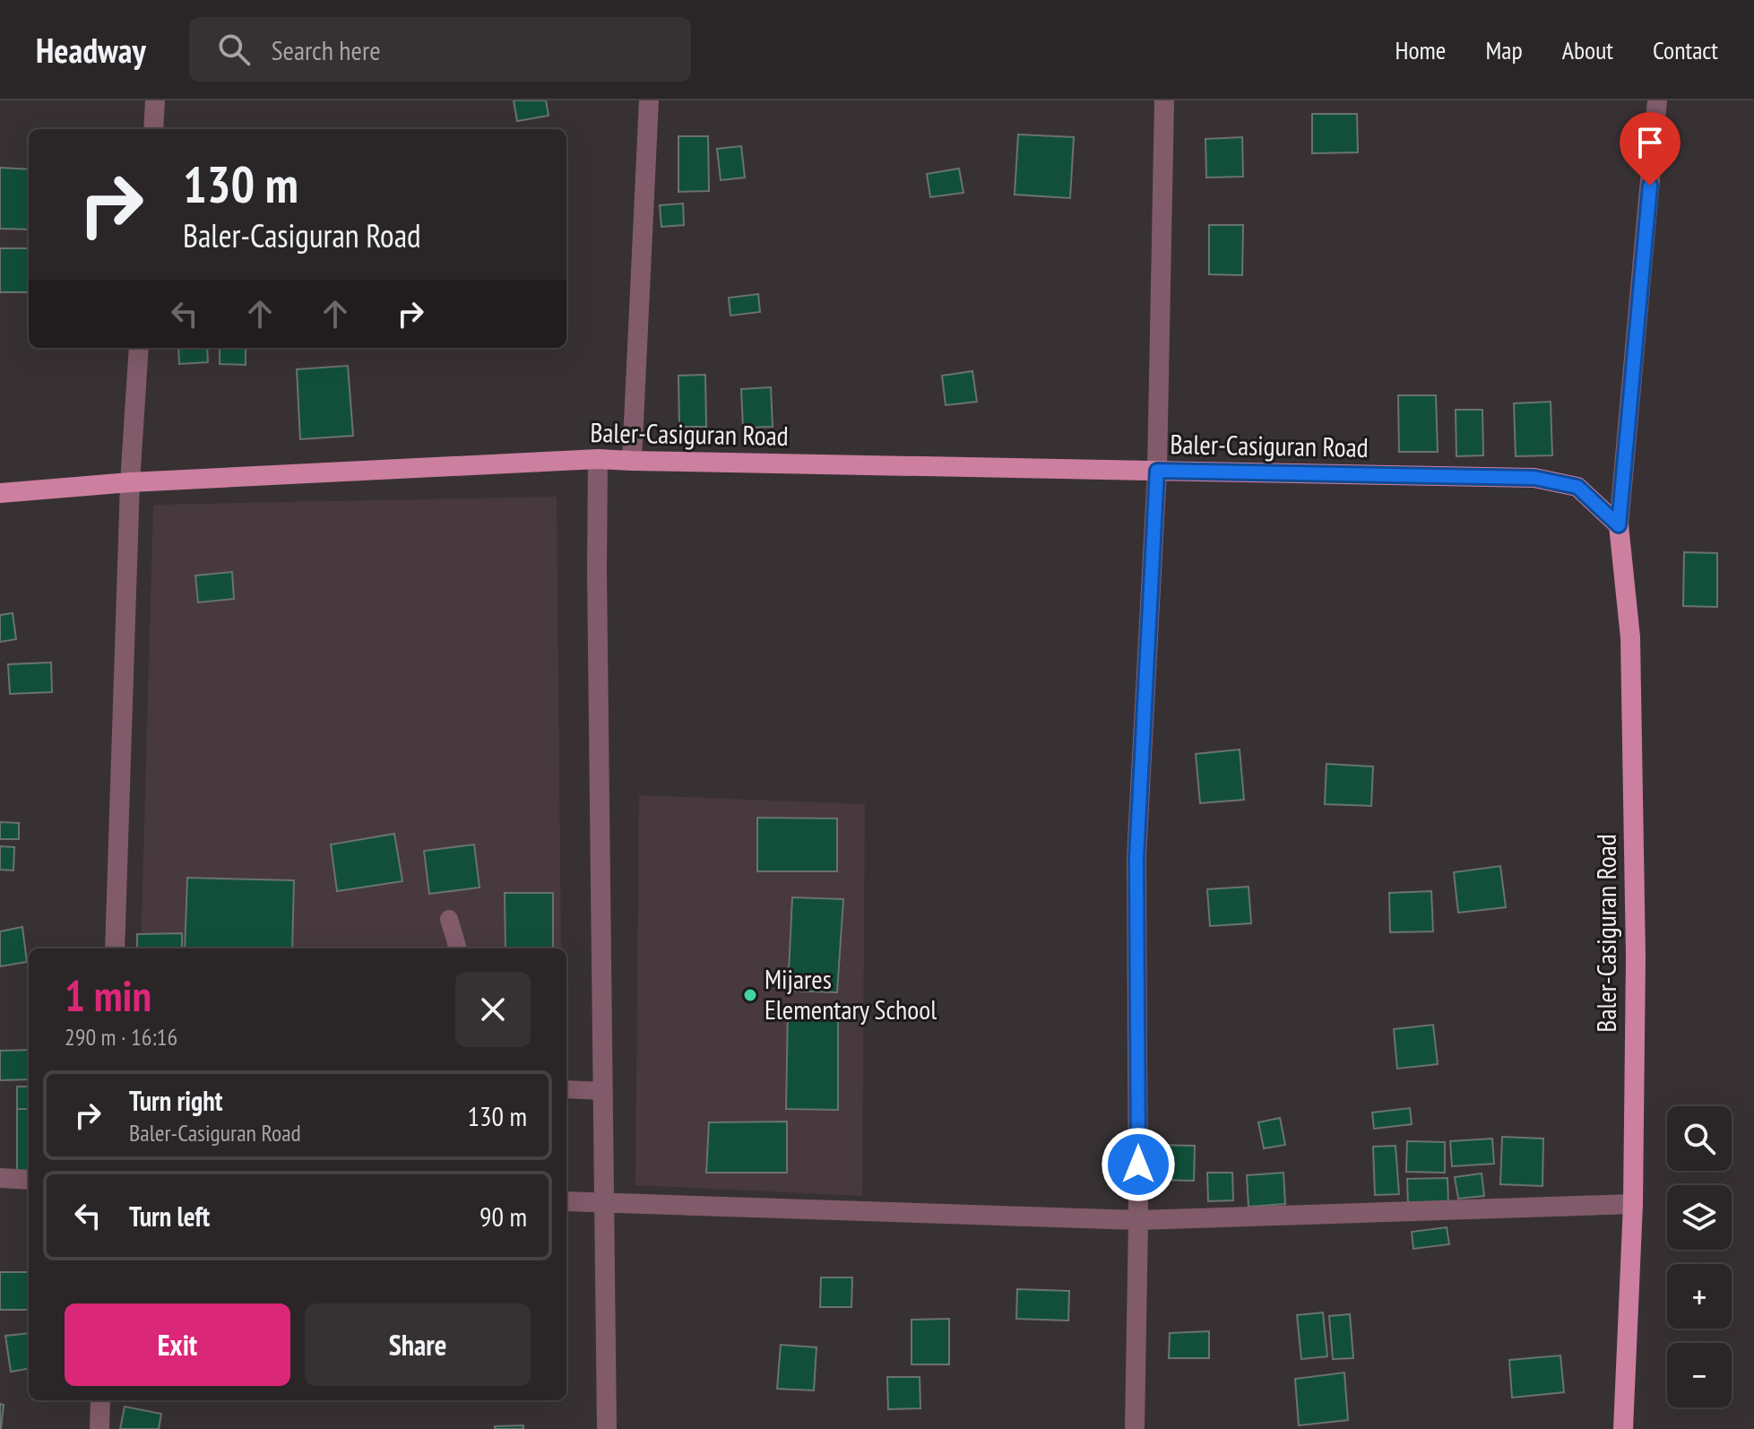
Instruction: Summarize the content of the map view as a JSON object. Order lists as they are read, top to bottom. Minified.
{"streets":{"main road":["Baler-Casiguran Road"]},"places":["Mijares Elementary School"],"page":{"header":"Headway","search":"Search here","nav":["Home","Map","About","Contact"],"turn":["130 m","Baler-Casiguran Road"],"heading":["1 min","290 m · 16:16"],"list":[{"name":"Turn right","note":"Baler-Casiguran Road","value":"130 m"},{"name":"Turn left","value":"90 m"}],"map_buttons":["+","−"],"buttons":["Exit","Share"]}}
